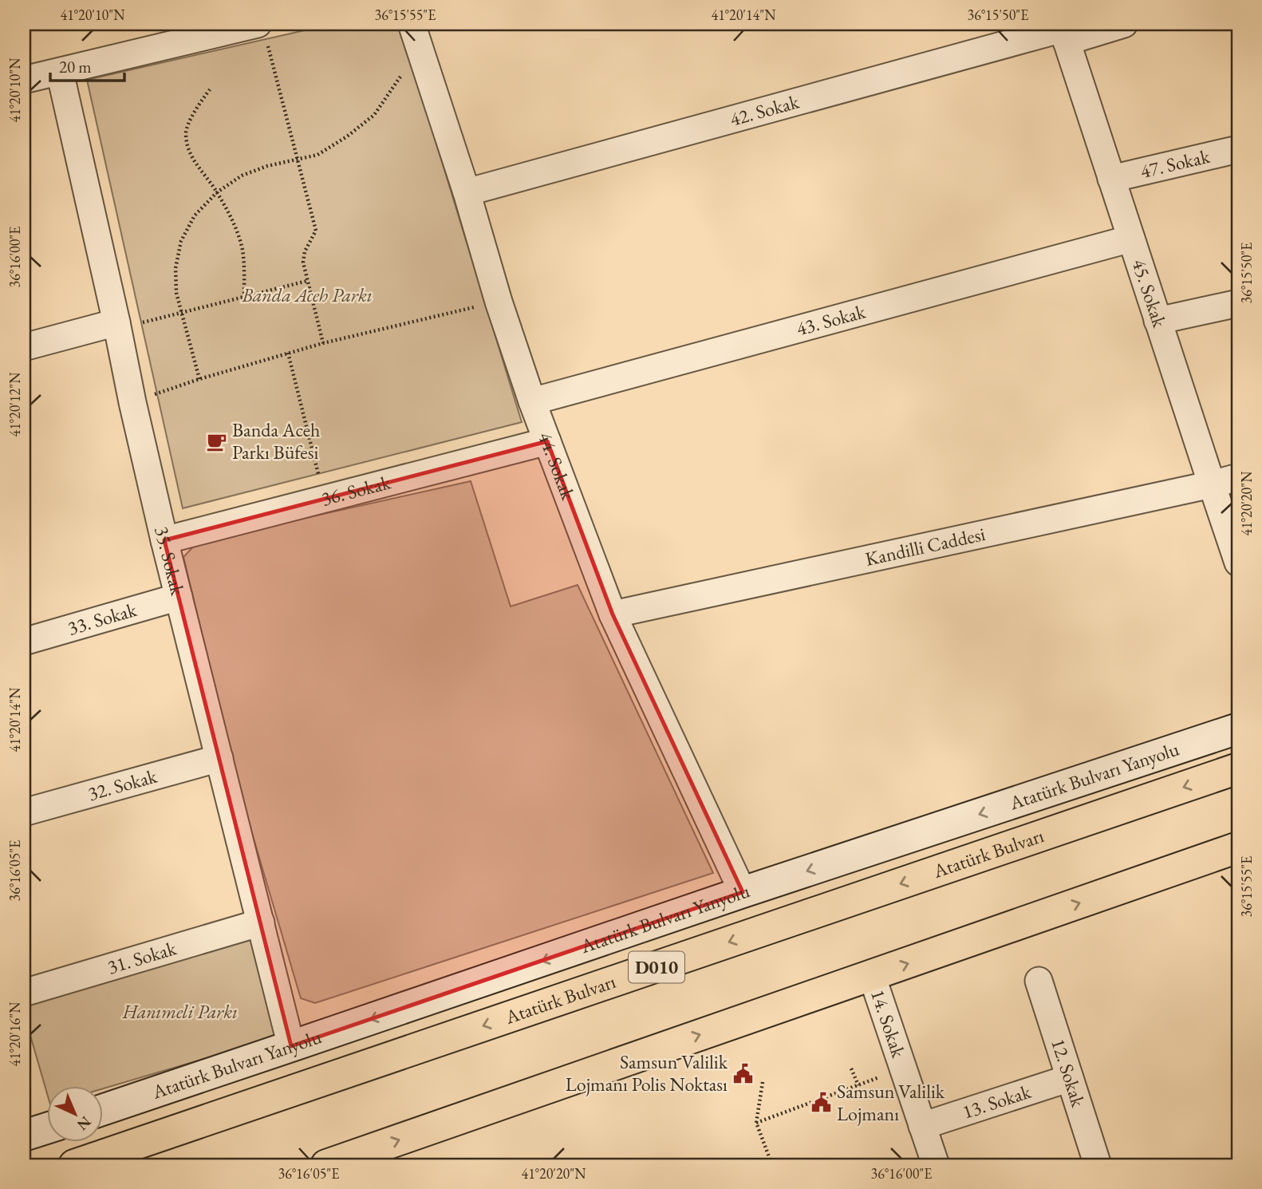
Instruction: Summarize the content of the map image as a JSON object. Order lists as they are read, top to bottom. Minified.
{"streets":{"highway":["Atatürk Bulvarı","D010"],"main road":["Atatürk Bulvarı Yanyolu"],"street":["42. Sokak","47. Sokak","45. Sokak","43. Sokak","44. Sokak","36. Sokak","Kandilli Caddesi","35. Sokak","33. Sokak","32. Sokak","31. Sokak","14. Sokak","12. Sokak","13. Sokak"]},"crossings":[["42. Sokak","45. Sokak"],["42. Sokak","44. Sokak"],["47. Sokak","45. Sokak"],["45. Sokak","43. Sokak"],["45. Sokak","Kandilli Caddesi"],["43. Sokak","44. Sokak"],["44. Sokak","36. Sokak"],["44. Sokak","Kandilli Caddesi"],["44. Sokak","Atatürk Bulvarı Yanyolu"],["36. Sokak","35. Sokak"],["35. Sokak","33. Sokak"],["35. Sokak","Atatürk Bulvarı Yanyolu"],["35. Sokak","32. Sokak"],["35. Sokak","31. Sokak"],["14. Sokak","13. Sokak"],["12. Sokak","13. Sokak"]],"one_way":["Atatürk Bulvarı Yanyolu"],"parks":["Banda Aceh Parkı","Hanımeli Parkı"],"places":{"cafe":["Banda Aceh Parkı Büfesi"],"public building":["Samsun Valilik Lojmanı Polis Noktası","Samsun Valilik Lojmanı"]},"scale_bar":"20 m","north":"bottom right","coordinates":["41°20'10\"N","36°15'55\"E","41°20'14\"N","36°15'50\"E","36°16'00\"E","41°20'12\"N","41°20'20\"N","36°16'05\"E","41°20'16\"N"]}
